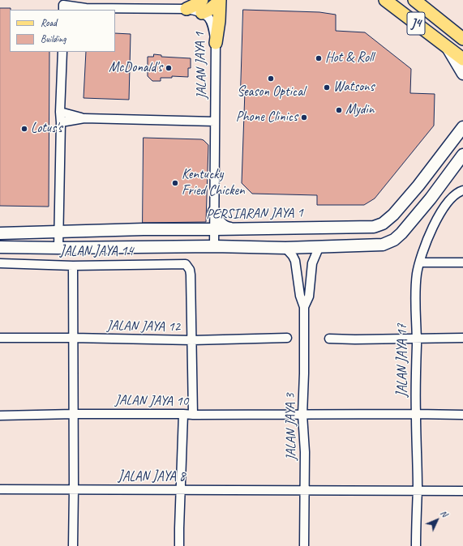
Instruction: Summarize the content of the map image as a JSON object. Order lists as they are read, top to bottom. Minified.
{"streets":{"main road":["J4","PERSIARAN JAYA 1"],"street":["JALAN JAYA 1","JALAN JAYA 14","JALAN JAYA 12","JALAN JAYA 17","JALAN JAYA 10","JALAN JAYA 3","JALAN JAYA 8"]},"crossings":[["JALAN JAYA 1","PERSIARAN JAYA 1"],["JALAN JAYA 14","JALAN JAYA 12"],["JALAN JAYA 17","JALAN JAYA 10"],["JALAN JAYA 17","JALAN JAYA 8"],["JALAN JAYA 10","JALAN JAYA 3"],["JALAN JAYA 3","JALAN JAYA 8"]],"places":["Hot & Roll","McDonald's","Season Optical","Watsons","Mydin","Phone Clinics","Lotus's","Kentucky Fried Chicken"],"legend":["Road","Building"],"north":"top right"}
